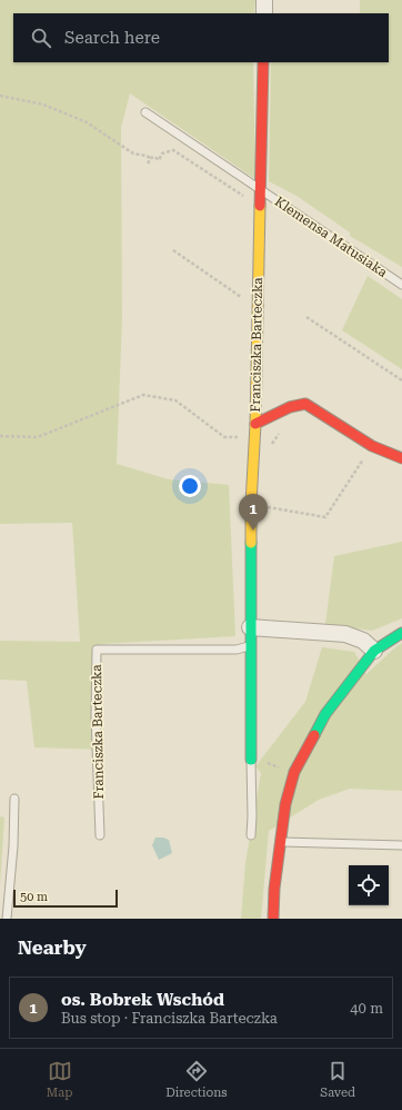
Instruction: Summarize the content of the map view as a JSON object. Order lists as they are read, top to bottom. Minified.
{"streets":{"street":["Franciszka Barteczka"],"lane":["Klemensa Matusiaka"]},"crossings":[["Klemensa Matusiaka","Franciszka Barteczka"]],"scale_bar":"50 m","page":{"search":"Search here","pins":"1","scale":"50 m","heading":"Nearby","list":[{"mark":"1","name":"os. Bobrek Wschód","note":"Bus stop · Franciszka Barteczka","value":"40 m"}],"nav":["Map","Directions","Saved"]}}
